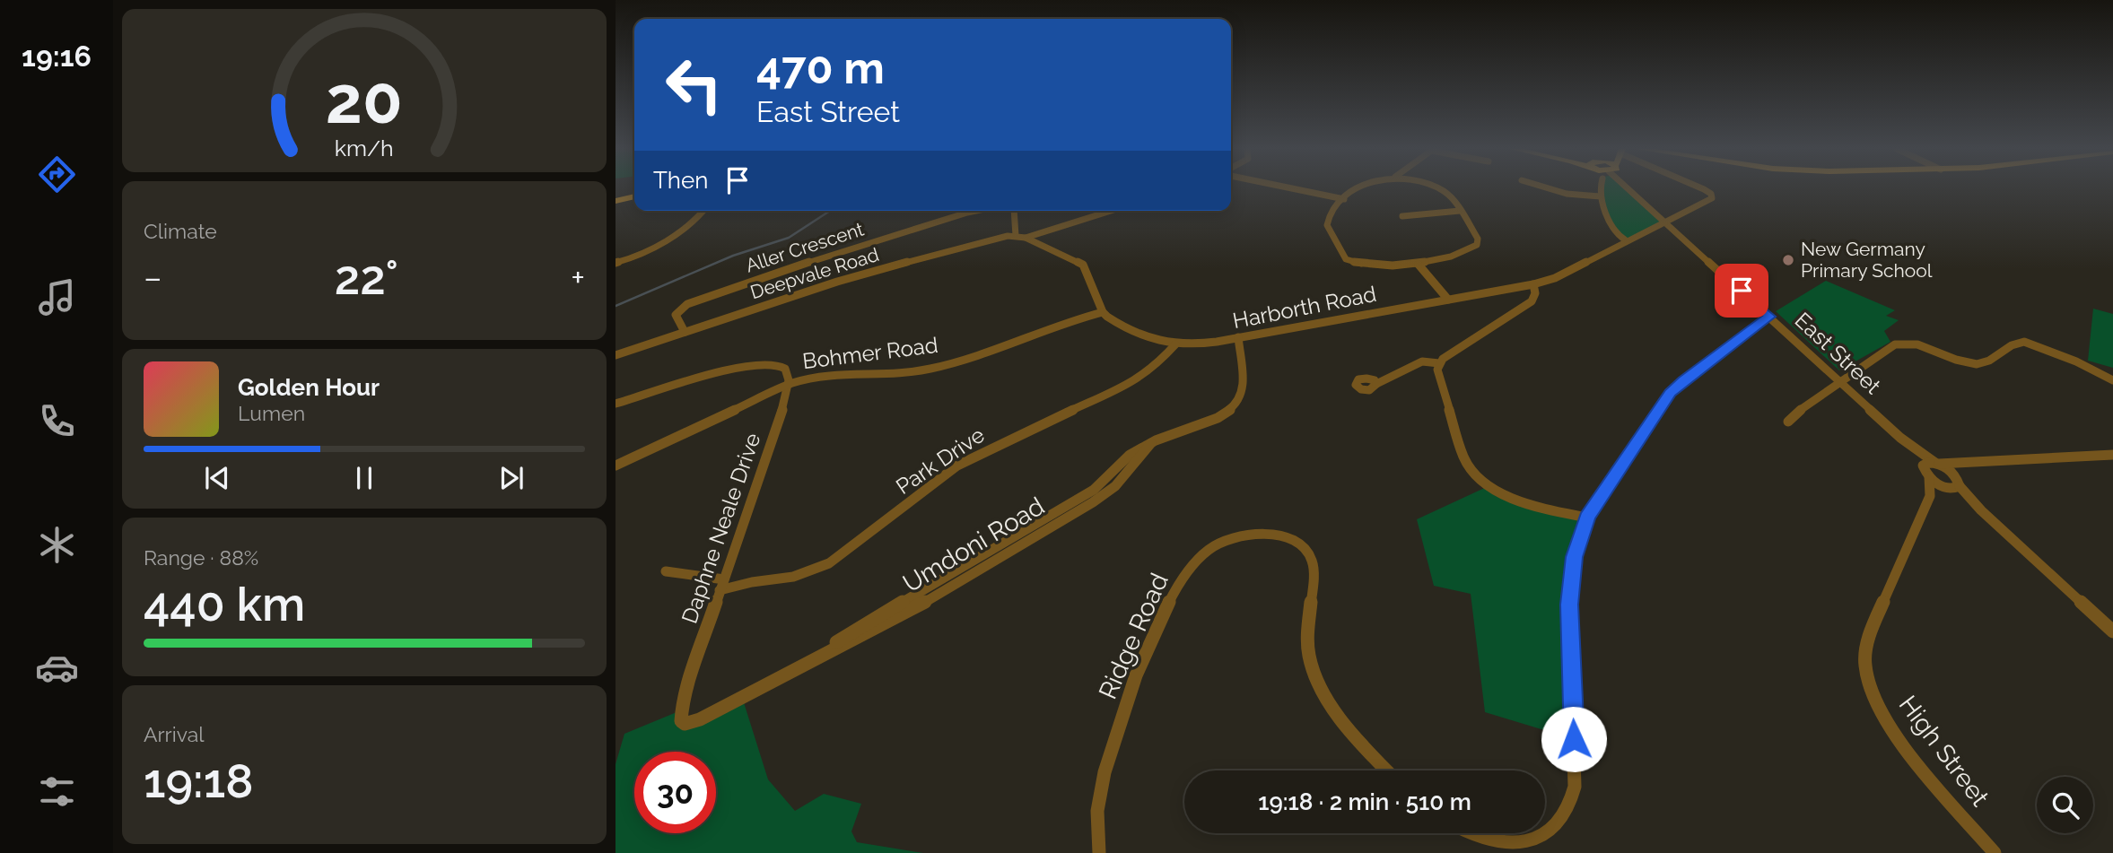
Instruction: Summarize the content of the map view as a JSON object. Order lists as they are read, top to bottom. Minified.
{"streets":{"street":["Aller Crescent","Deepvale Road","Harborth Road","Bohmer Road","East Street","Park Drive","Daphne Neale Drive","Umdoni Road","Ridge Road","High Street"]},"crossings":[["Aller Crescent","Deepvale Road"],["Harborth Road","Bohmer Road"],["Harborth Road","East Street"],["Harborth Road","Park Drive"],["Harborth Road","Umdoni Road"],["Bohmer Road","Daphne Neale Drive"],["East Street","High Street"],["Park Drive","Daphne Neale Drive"],["Daphne Neale Drive","Umdoni Road"]],"places":["New Germany Primary School"],"page":{"tabs":"19:16","turn":["470 m","East Street"],"then":"Then","tile":["Climate",["Range · 88%","440 km"],["Arrival","19:18"]],"heat":["−","22°","+"],"song":["Golden Hour","Lumen"],"limit":"30","trip":"19:18 · 2 min · 510 m","gauge":["20","km/h"]}}
